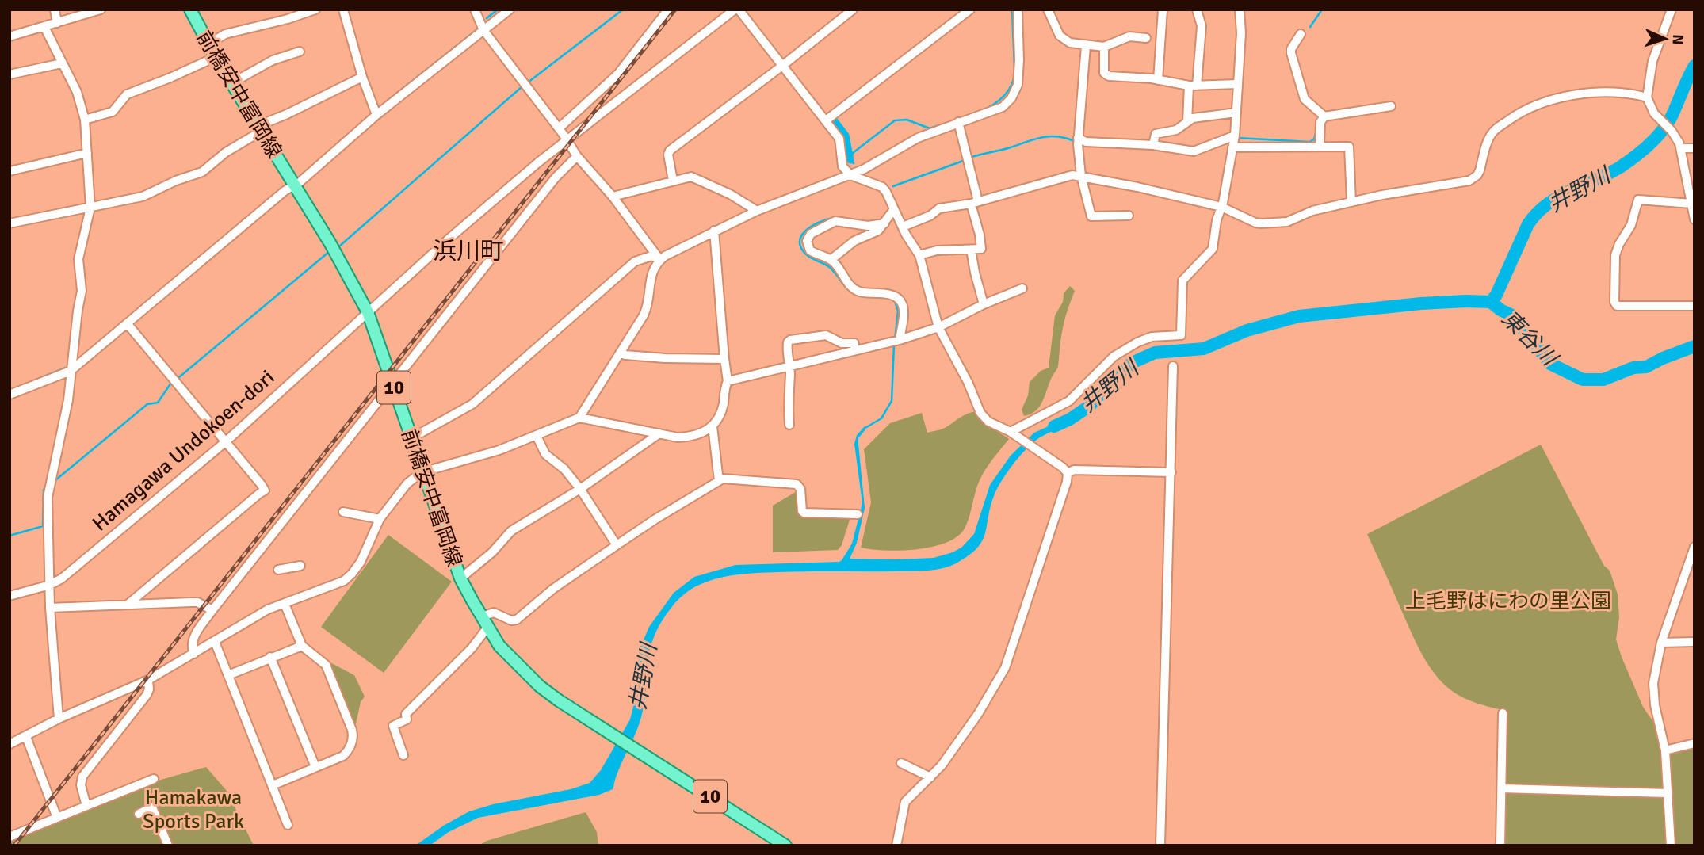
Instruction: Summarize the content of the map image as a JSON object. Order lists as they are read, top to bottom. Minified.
{"streets":{"main road":["前橋安中富岡線","10"],"street":["Hamagawa Undokoen-dori"]},"crossings":[["前橋安中富岡線","Hamagawa Undokoen-dori"]],"districts":["浜川町"],"water":["井野川","東谷川"],"parks":["上毛野はにわの里公園","Hamakawa Sports Park"],"north":"right"}
